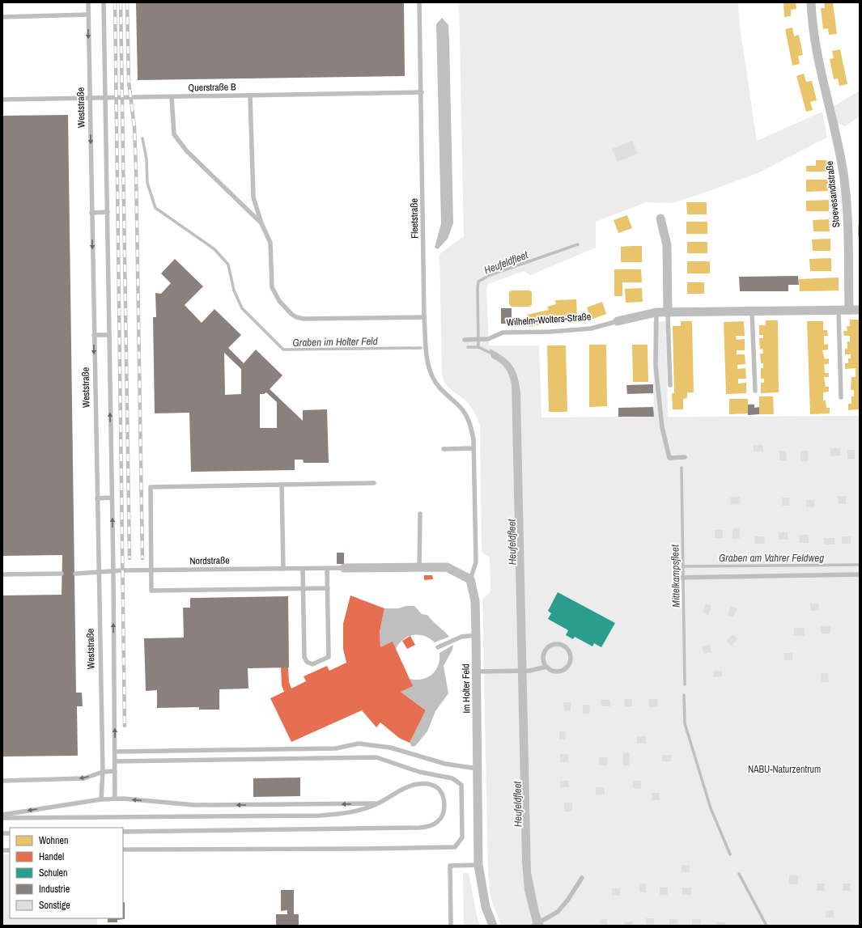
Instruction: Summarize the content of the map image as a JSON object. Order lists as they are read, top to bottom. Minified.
{"streets":{"street":["Stoevesandtstraße","Wilhelm-Wolters-Straße","Im Holter Feld"],"lane":["Querstraße B","Weststraße","Fleetstraße","Nordstraße"]},"crossings":[["Querstraße B","Weststraße"],["Querstraße B","Fleetstraße"],["Weststraße","Nordstraße"],["Stoevesandtstraße","Wilhelm-Wolters-Straße"]],"water":["Heufeldfleet","Graben im Holter Feld","Graben am Vahrer Feldweg","Mittelkampsfleet"],"parks":["NABU-Naturzentrum"],"legend":["Wohnen","Handel","Schulen","Industrie","Sonstige"]}
